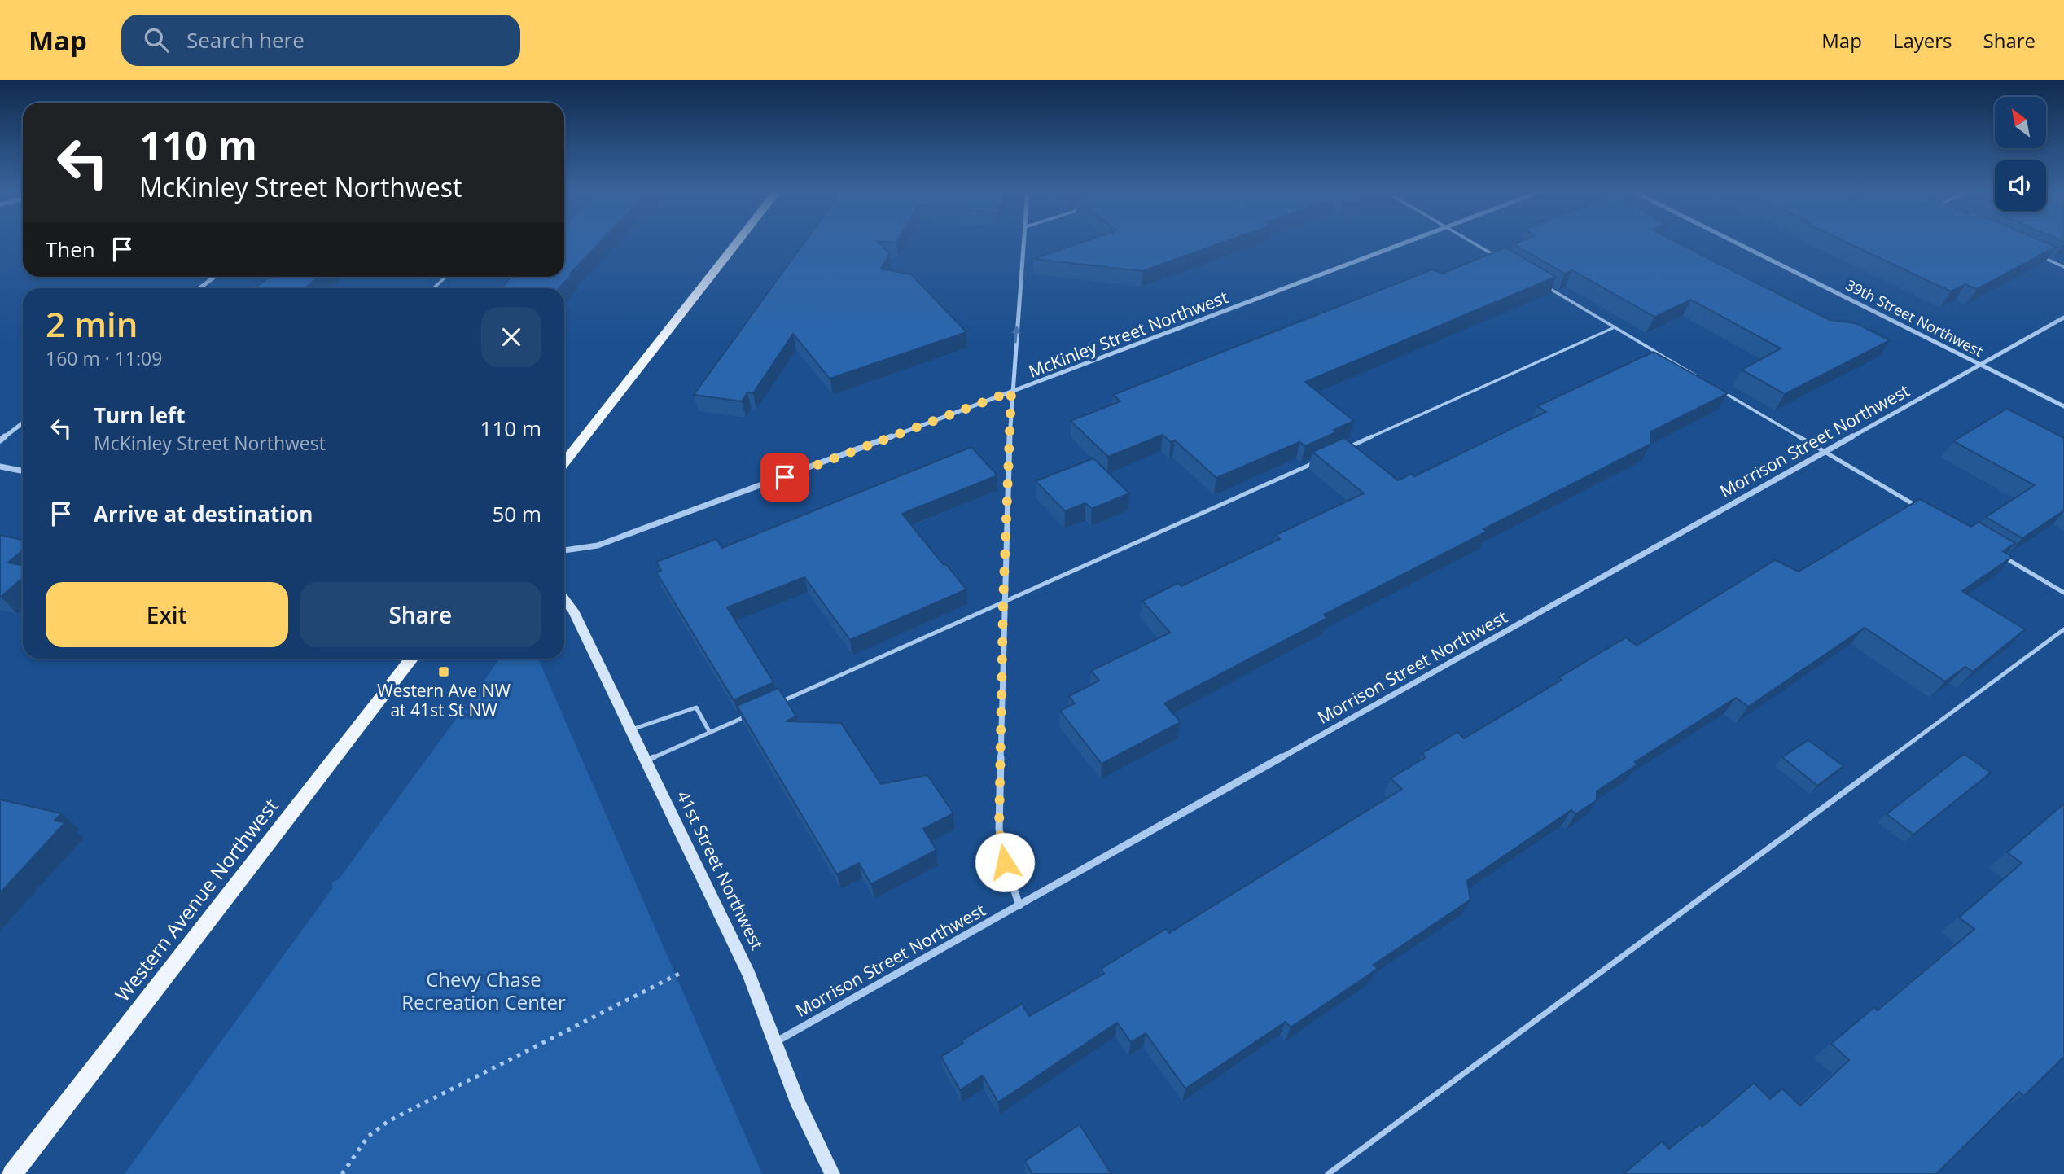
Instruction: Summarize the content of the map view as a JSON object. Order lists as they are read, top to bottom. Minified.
{"streets":{"main road":["41st Street Northwest","Western Avenue Northwest"],"street":["39th Street Northwest","McKinley Street Northwest","Morrison Street Northwest"]},"crossings":[["39th Street Northwest","Morrison Street Northwest"],["Morrison Street Northwest","41st Street Northwest"]],"parks":["Chevy Chase Recreation Center"],"places":{"transit":["Western Ave NW at 41st St NW"]},"north":"top left","page":{"header":"Map","search":"Search here","nav":["Map","Layers","Share"],"turn":["110 m","McKinley Street Northwest"],"then":"Then","heading":["2 min","160 m · 11:09"],"list":[{"name":"Turn left","note":"McKinley Street Northwest","value":"110 m"},{"name":"Arrive at destination","value":"50 m"}],"buttons":["Exit","Share"]}}
